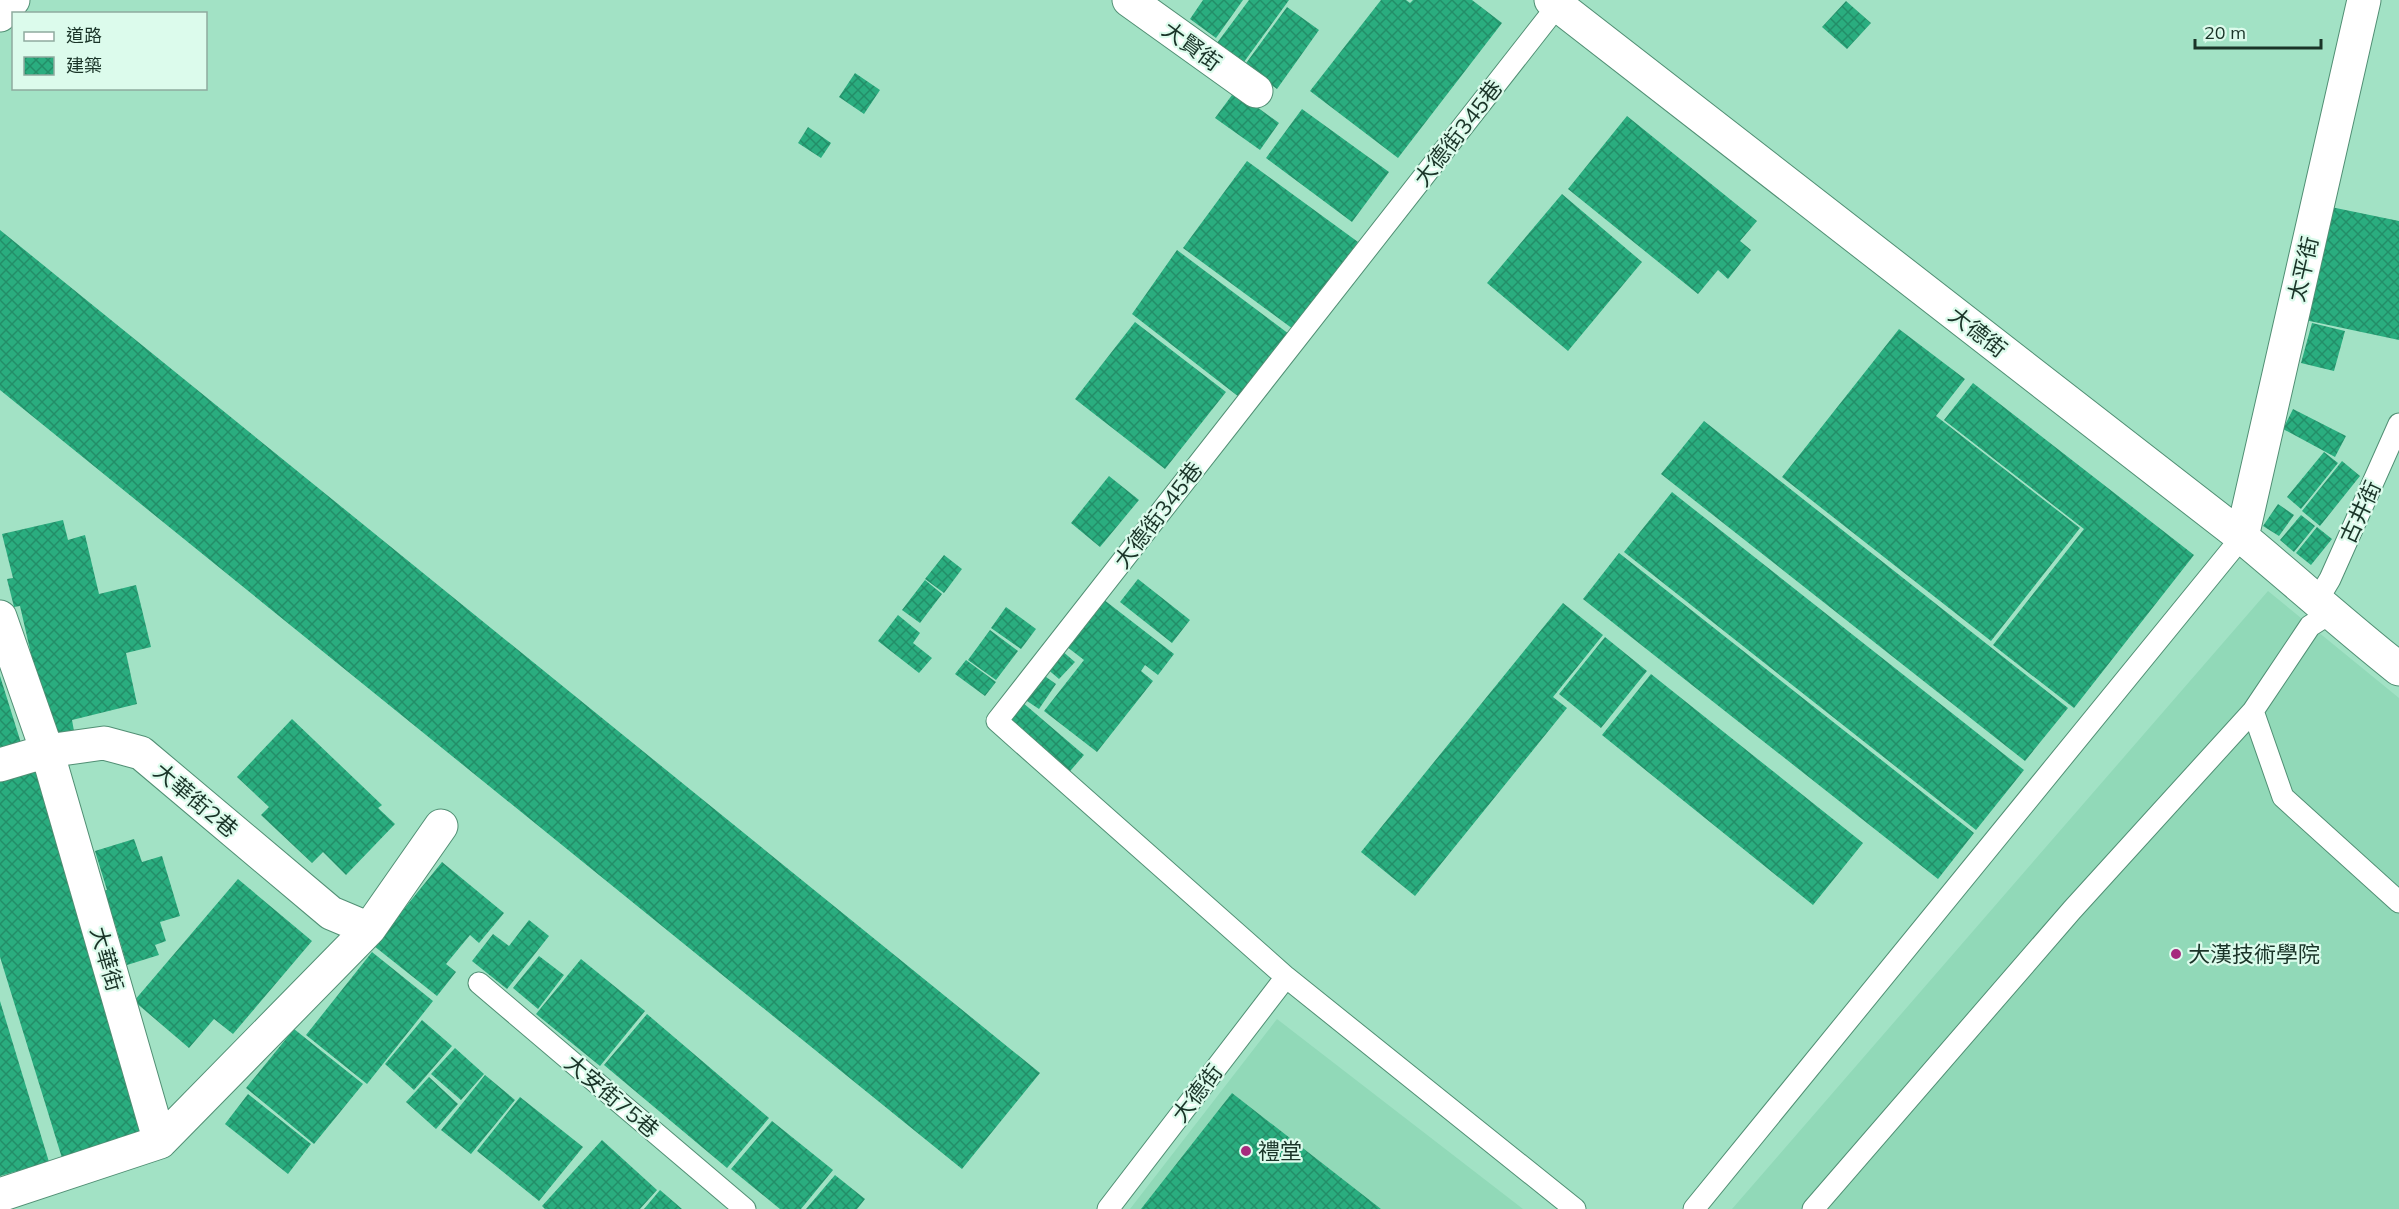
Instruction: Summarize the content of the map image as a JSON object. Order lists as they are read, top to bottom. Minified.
{"streets":{"street":["大賢街","太平街","大德街","大華街2巷","大華街"],"lane":["大德街345巷","古井街","大安街75巷"]},"crossings":[["大德街345巷","大德街"],["太平街","大德街"],["大德街","古井街"],["大華街2巷","大華街"]],"places":["大漢技術學院","禮堂"],"legend":["道路","建築"],"scale_bar":"20 m"}
